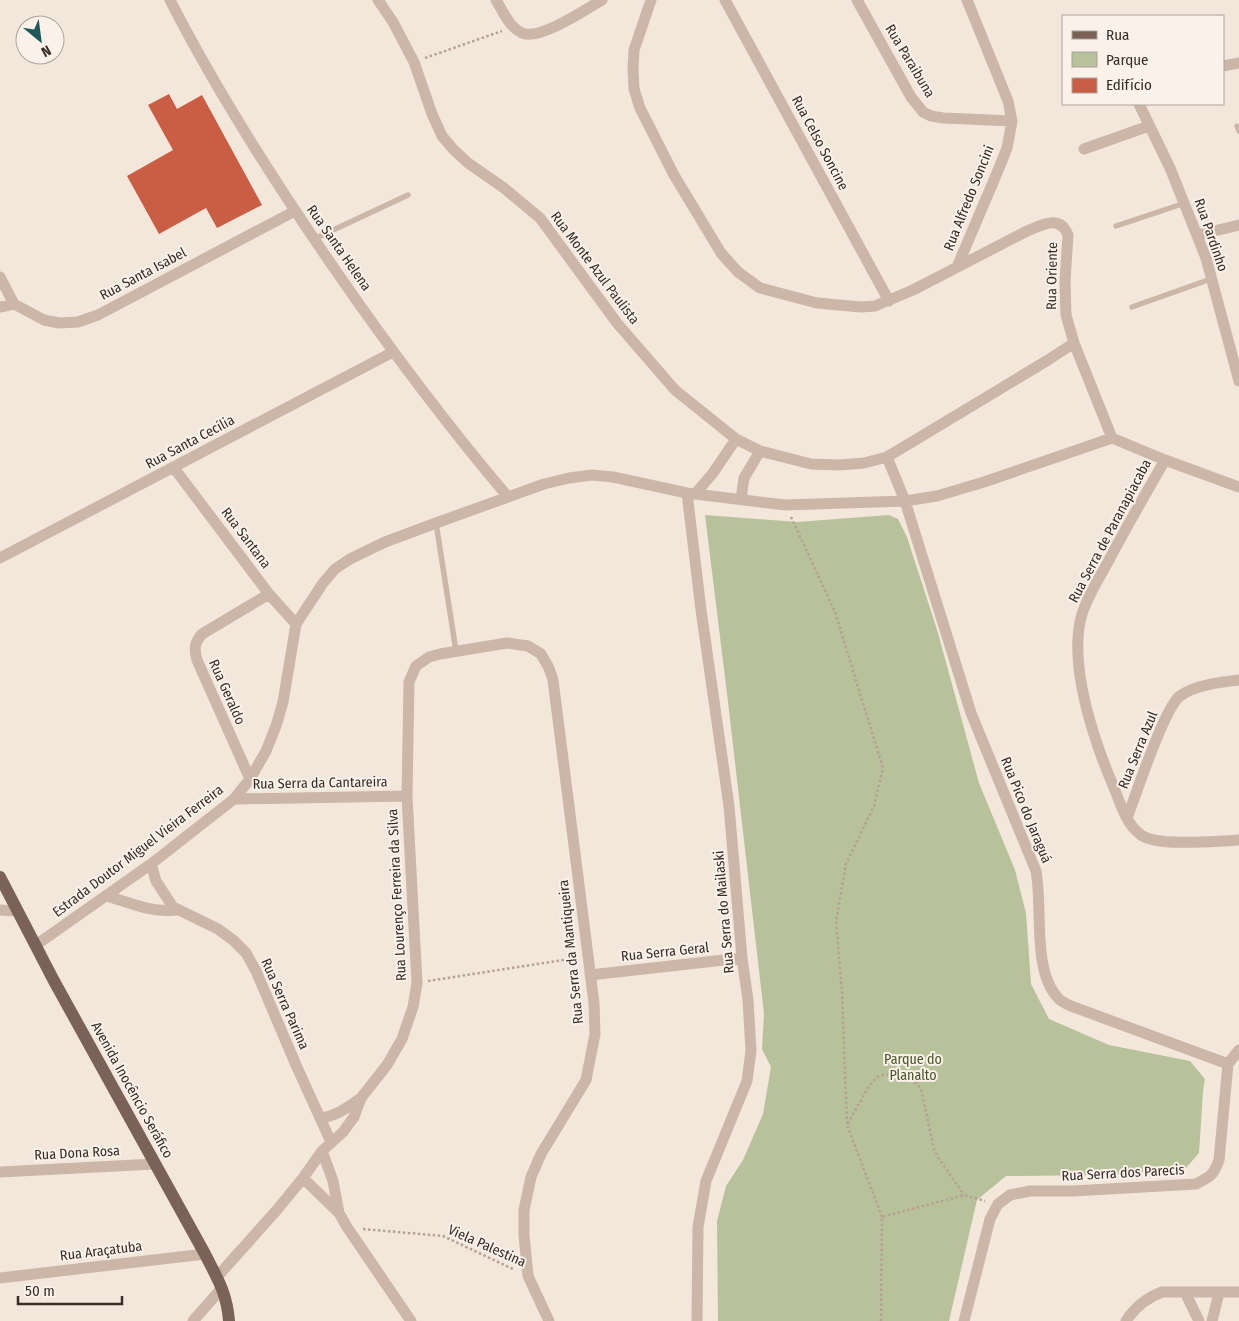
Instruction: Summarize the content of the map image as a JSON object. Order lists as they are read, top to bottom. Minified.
{"streets":{"main road":["Avenida Inocêncio Seráfico"],"street":["Rua Paraibuna","Rua Celso Soncine","Rua Alfredo Soncini","Rua Pardinho","Rua Santa Helena","Rua Monte Azul Paulista","Rua Santa Isabel","Rua Oriente","Rua Santa Cecília","Rua Serra de Paranapiacaba","Rua Santana","Rua Geraldo","Rua Serra Azul","Rua Serra da Cantareira","Rua Pico do Jaraguá","Estrada Doutor Miguel Vieira Ferreira","Rua Lourenço Ferreira da Silva","Rua Serra do Mailaski","Rua Serra da Mantiqueira","Rua Serra Geral","Rua Serra Parima","Rua Dona Rosa","Rua Serra dos Parecis","Rua Araçatuba"],"path":["Viela Palestina"]},"crossings":[["Rua Paraibuna","Rua Alfredo Soncini"],["Rua Celso Soncine","Rua Alfredo Soncini"],["Rua Alfredo Soncini","Rua Oriente"],["Rua Santa Helena","Rua Santa Isabel"],["Rua Santa Helena","Rua Santa Cecília"],["Rua Santa Helena","Estrada Doutor Miguel Vieira Ferreira"],["Rua Monte Azul Paulista","Rua Oriente"],["Rua Monte Azul Paulista","Rua Pico do Jaraguá"],["Rua Oriente","Estrada Doutor Miguel Vieira Ferreira"],["Rua Santa Cecília","Rua Santana"],["Rua Serra de Paranapiacaba","Rua Serra Azul"],["Rua Santana","Rua Geraldo"],["Rua Santana","Estrada Doutor Miguel Vieira Ferreira"],["Rua Geraldo","Estrada Doutor Miguel Vieira Ferreira"],["Rua Serra da Cantareira","Estrada Doutor Miguel Vieira Ferreira"],["Rua Serra da Cantareira","Rua Lourenço Ferreira da Silva"],["Rua Pico do Jaraguá","Estrada Doutor Miguel Vieira Ferreira"],["Rua Pico do Jaraguá","Rua Serra dos Parecis"],["Estrada Doutor Miguel Vieira Ferreira","Rua Serra do Mailaski"],["Estrada Doutor Miguel Vieira Ferreira","Rua Serra Parima"],["Estrada Doutor Miguel Vieira Ferreira","Avenida Inocêncio Seráfico"],["Rua Lourenço Ferreira da Silva","Rua Serra da Mantiqueira"],["Rua Lourenço Ferreira da Silva","Rua Serra Parima"],["Rua Lourenço Ferreira da Silva","Avenida Inocêncio Seráfico"],["Rua Serra do Mailaski","Rua Serra Geral"],["Rua Serra da Mantiqueira","Rua Serra Geral"],["Rua Serra da Mantiqueira","Viela Palestina"],["Avenida Inocêncio Seráfico","Rua Dona Rosa"],["Avenida Inocêncio Seráfico","Rua Araçatuba"]],"parks":["Parque do Planalto"],"legend":["Rua","Parque","Edifício"],"scale_bar":"50 m","north":"bottom right"}
